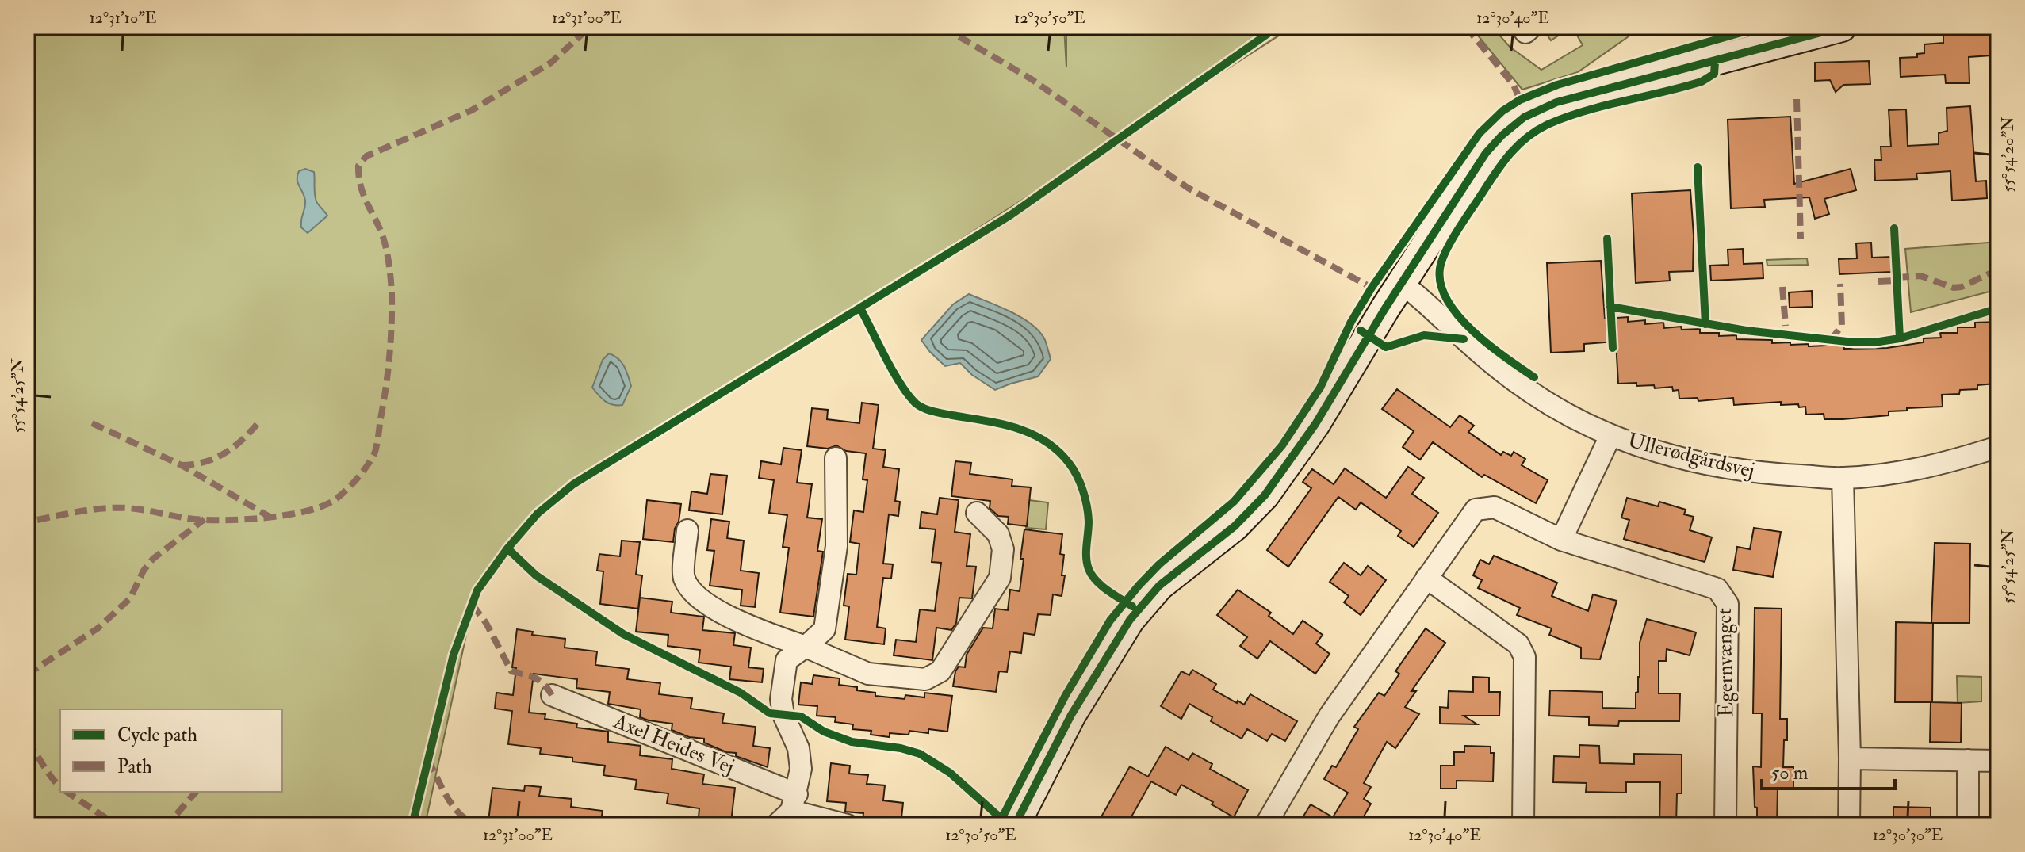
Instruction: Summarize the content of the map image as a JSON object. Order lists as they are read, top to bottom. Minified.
{"streets":{"street":["Ullerødgårdsvej","Egernvænget","Axel Heides Vej"]},"legend":["Cycle path","Path"],"scale_bar":"50 m","coordinates":["12°31'10\"E","12°31'00\"E","12°30'50\"E","12°30'40\"E","55°54'20\"N","55°54'25\"N","12°30'30\"E"]}
